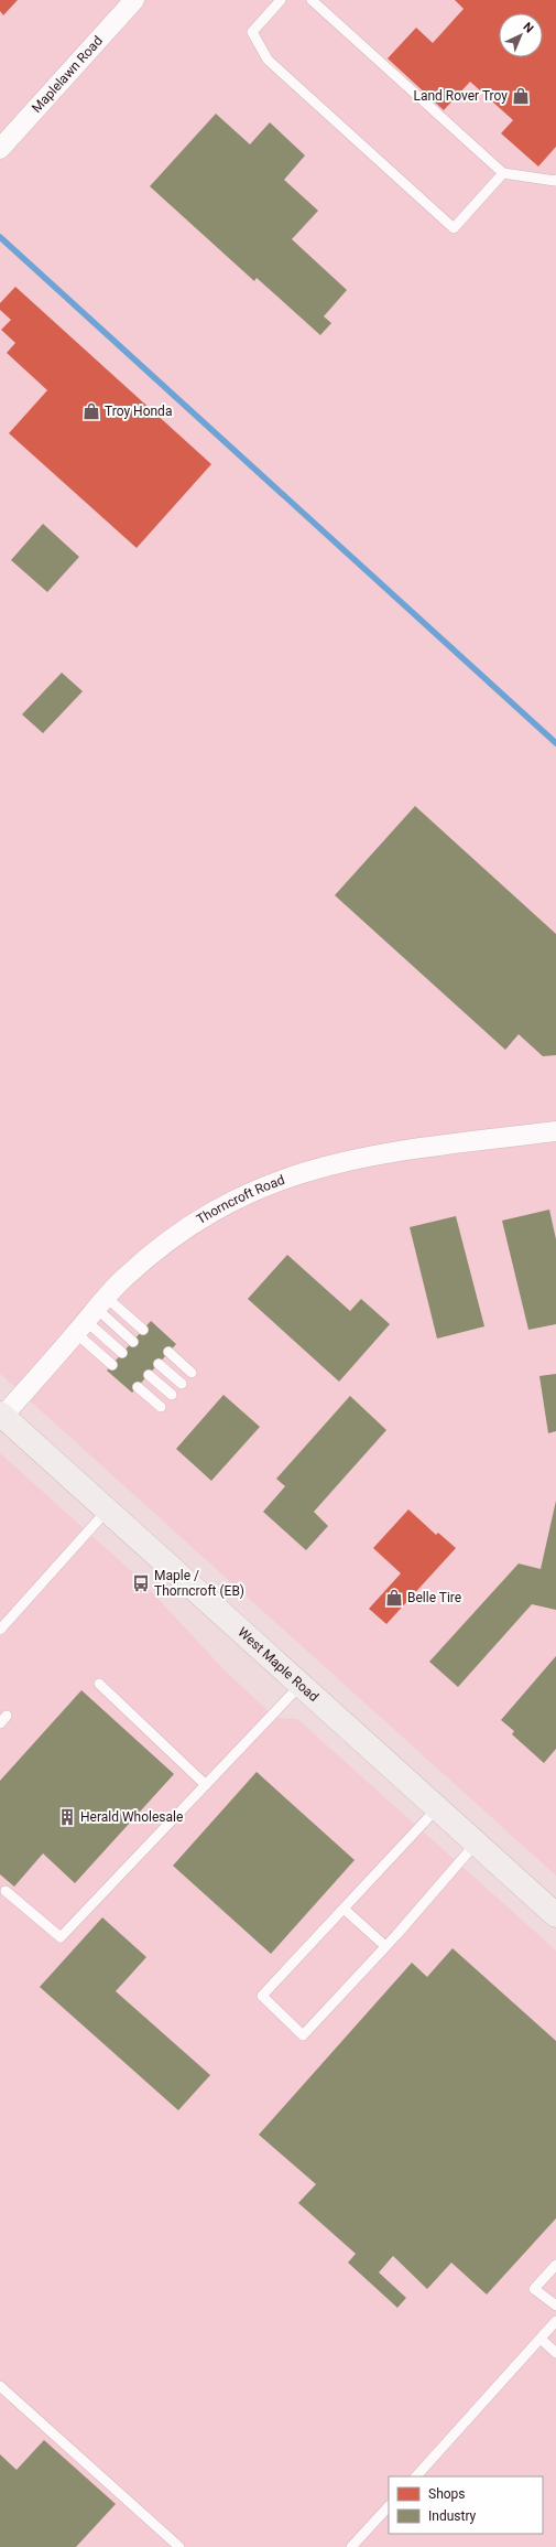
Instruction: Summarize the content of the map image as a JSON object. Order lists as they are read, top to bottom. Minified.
{"streets":{"main road":["West Maple Road"],"street":["Maplelawn Road","Thorncroft Road"]},"crossings":[["Thorncroft Road","West Maple Road"]],"places":{"shop":["Land Rover Troy","Troy Honda","Belle Tire"],"bus stop":["Maple / Thorncroft (EB)"],"building":["Herald Wholesale"]},"legend":["Shops","Industry"],"north":"top right"}
